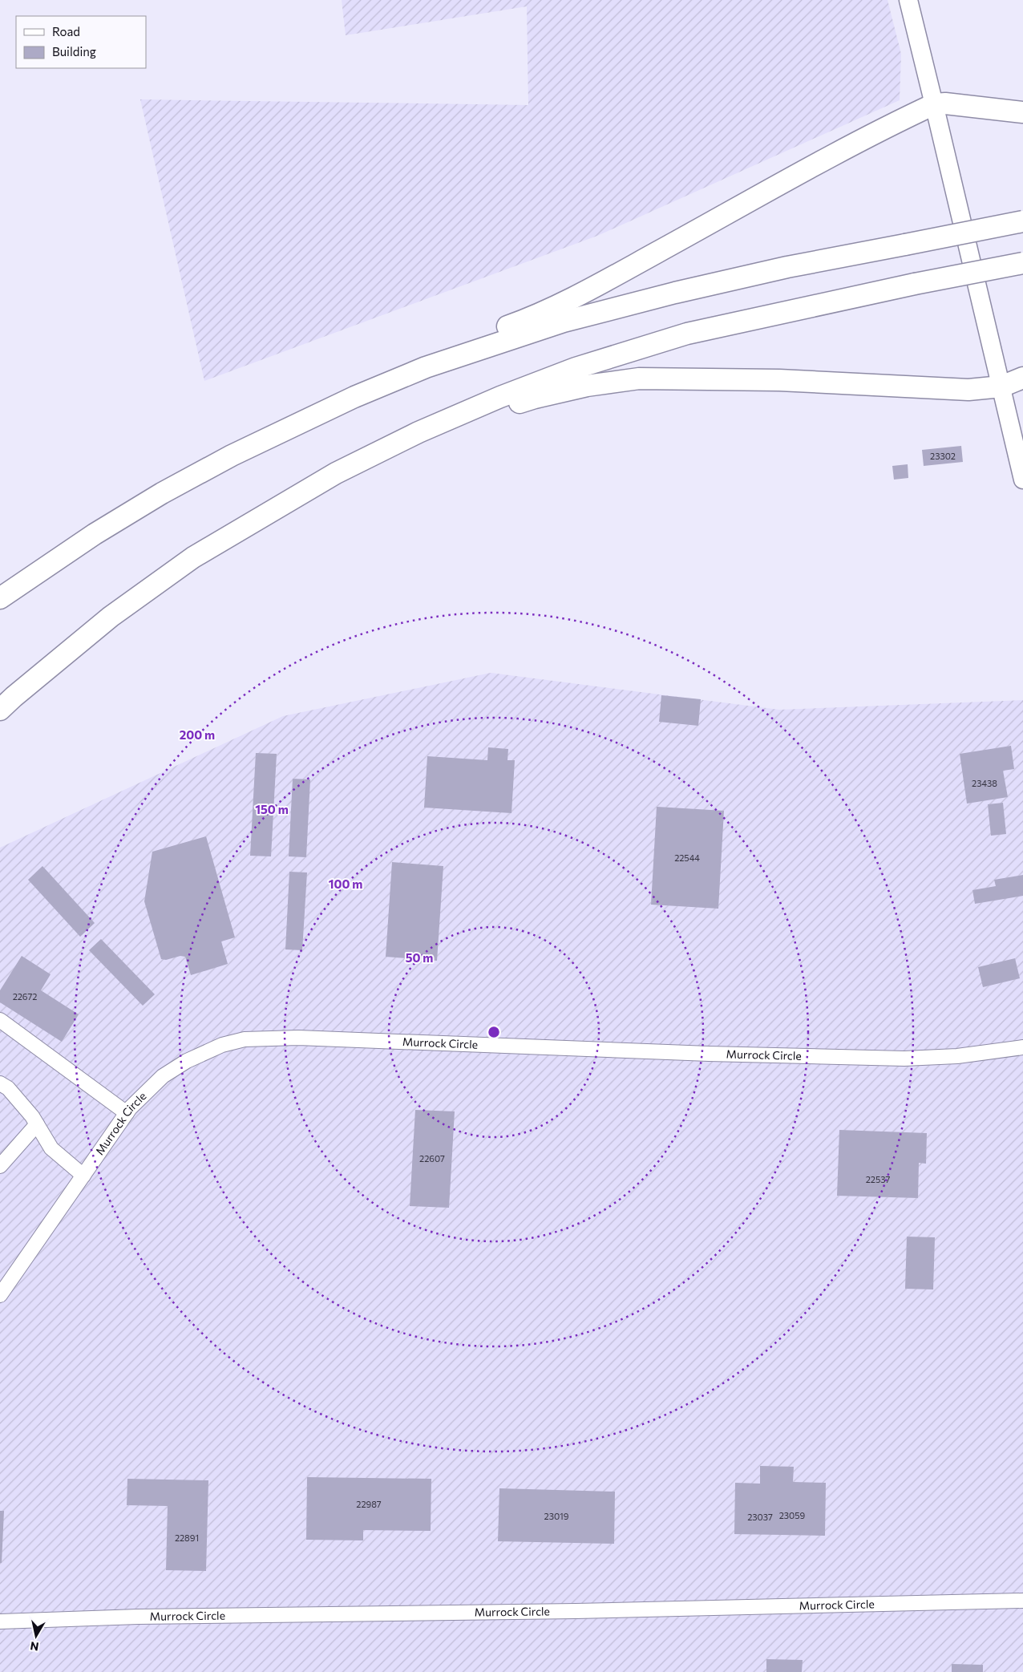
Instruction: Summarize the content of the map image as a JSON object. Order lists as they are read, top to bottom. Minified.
{"streets":{"street":["Murrock Circle"]},"house_numbers":["23302","23438","22544","22672","22607","22537","22987","23059","23019","23037","22891"],"legend":["Road","Building"],"north":"bottom","rings":["200 m","150 m","100 m","50 m"]}
